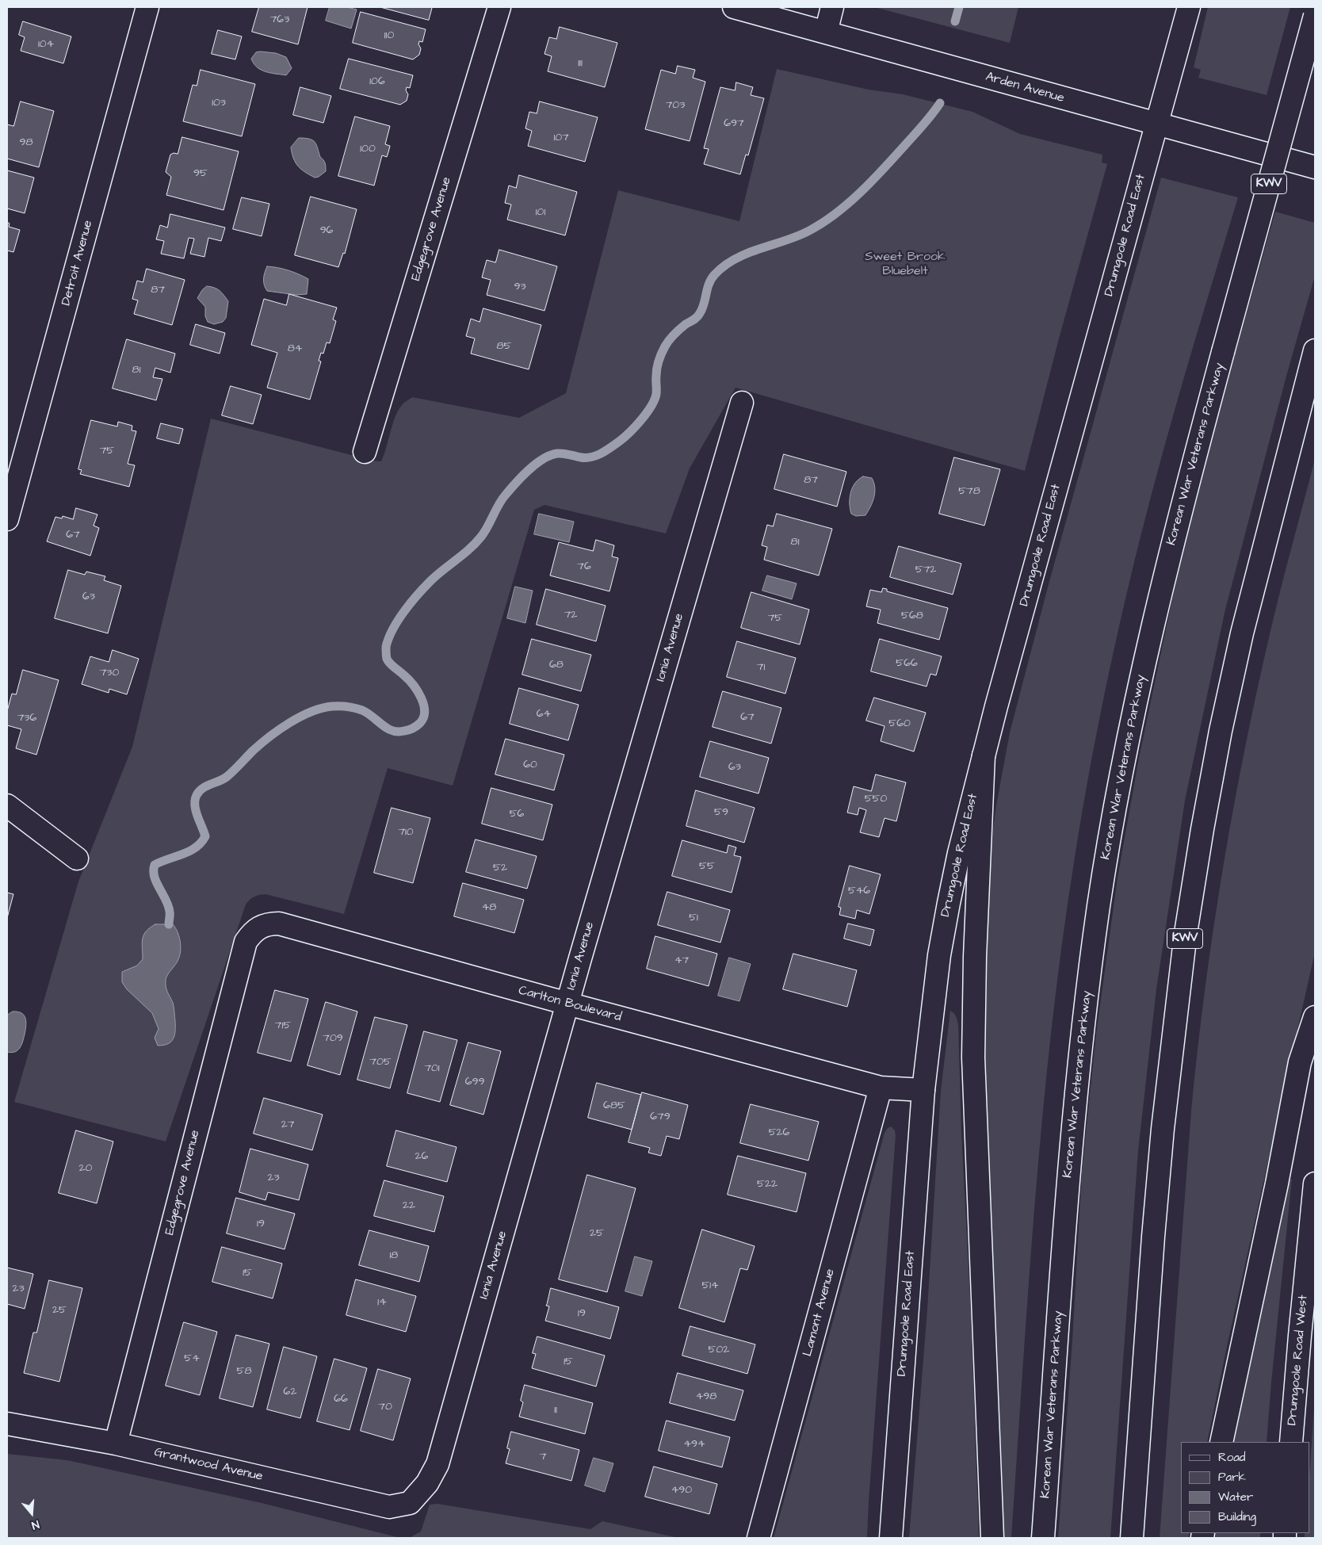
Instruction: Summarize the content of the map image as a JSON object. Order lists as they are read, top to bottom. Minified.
{"streets":{"main road":["Arden Avenue","KWV","Edgegrove Avenue","Drumgoole Road East","Detroit Avenue","Korean War Veterans Parkway","Ionia Avenue","Carlton Boulevard","Lamont Avenue","Drumgoole Road West","Grantwood Avenue"]},"crossings":[["Arden Avenue","Drumgoole Road East"],["Edgegrove Avenue","Carlton Boulevard"],["Edgegrove Avenue","Grantwood Avenue"],["Ionia Avenue","Carlton Boulevard"],["Ionia Avenue","Grantwood Avenue"],["Carlton Boulevard","Lamont Avenue"]],"parks":["Sweet Brook Bluebelt"],"house_numbers":["763","110","104","111","106","103","703","697","107","98","100","95","101","96","93","87","85","84","81","75","87","578","67","81","76","572","63","72","568","75","566","68","71","730","64","67","736","560","60","63","550","59","56","710","55","52","546","48","51","47","715","709","705","701","699","685","679","27","526","26","20","23","522","22","19","25","18","15","514","23","14","25","19","502","54","15","58","62","498","66","70","11","494","7","490"],"legend":["Road","Park","Water","Building"],"north":"bottom"}
